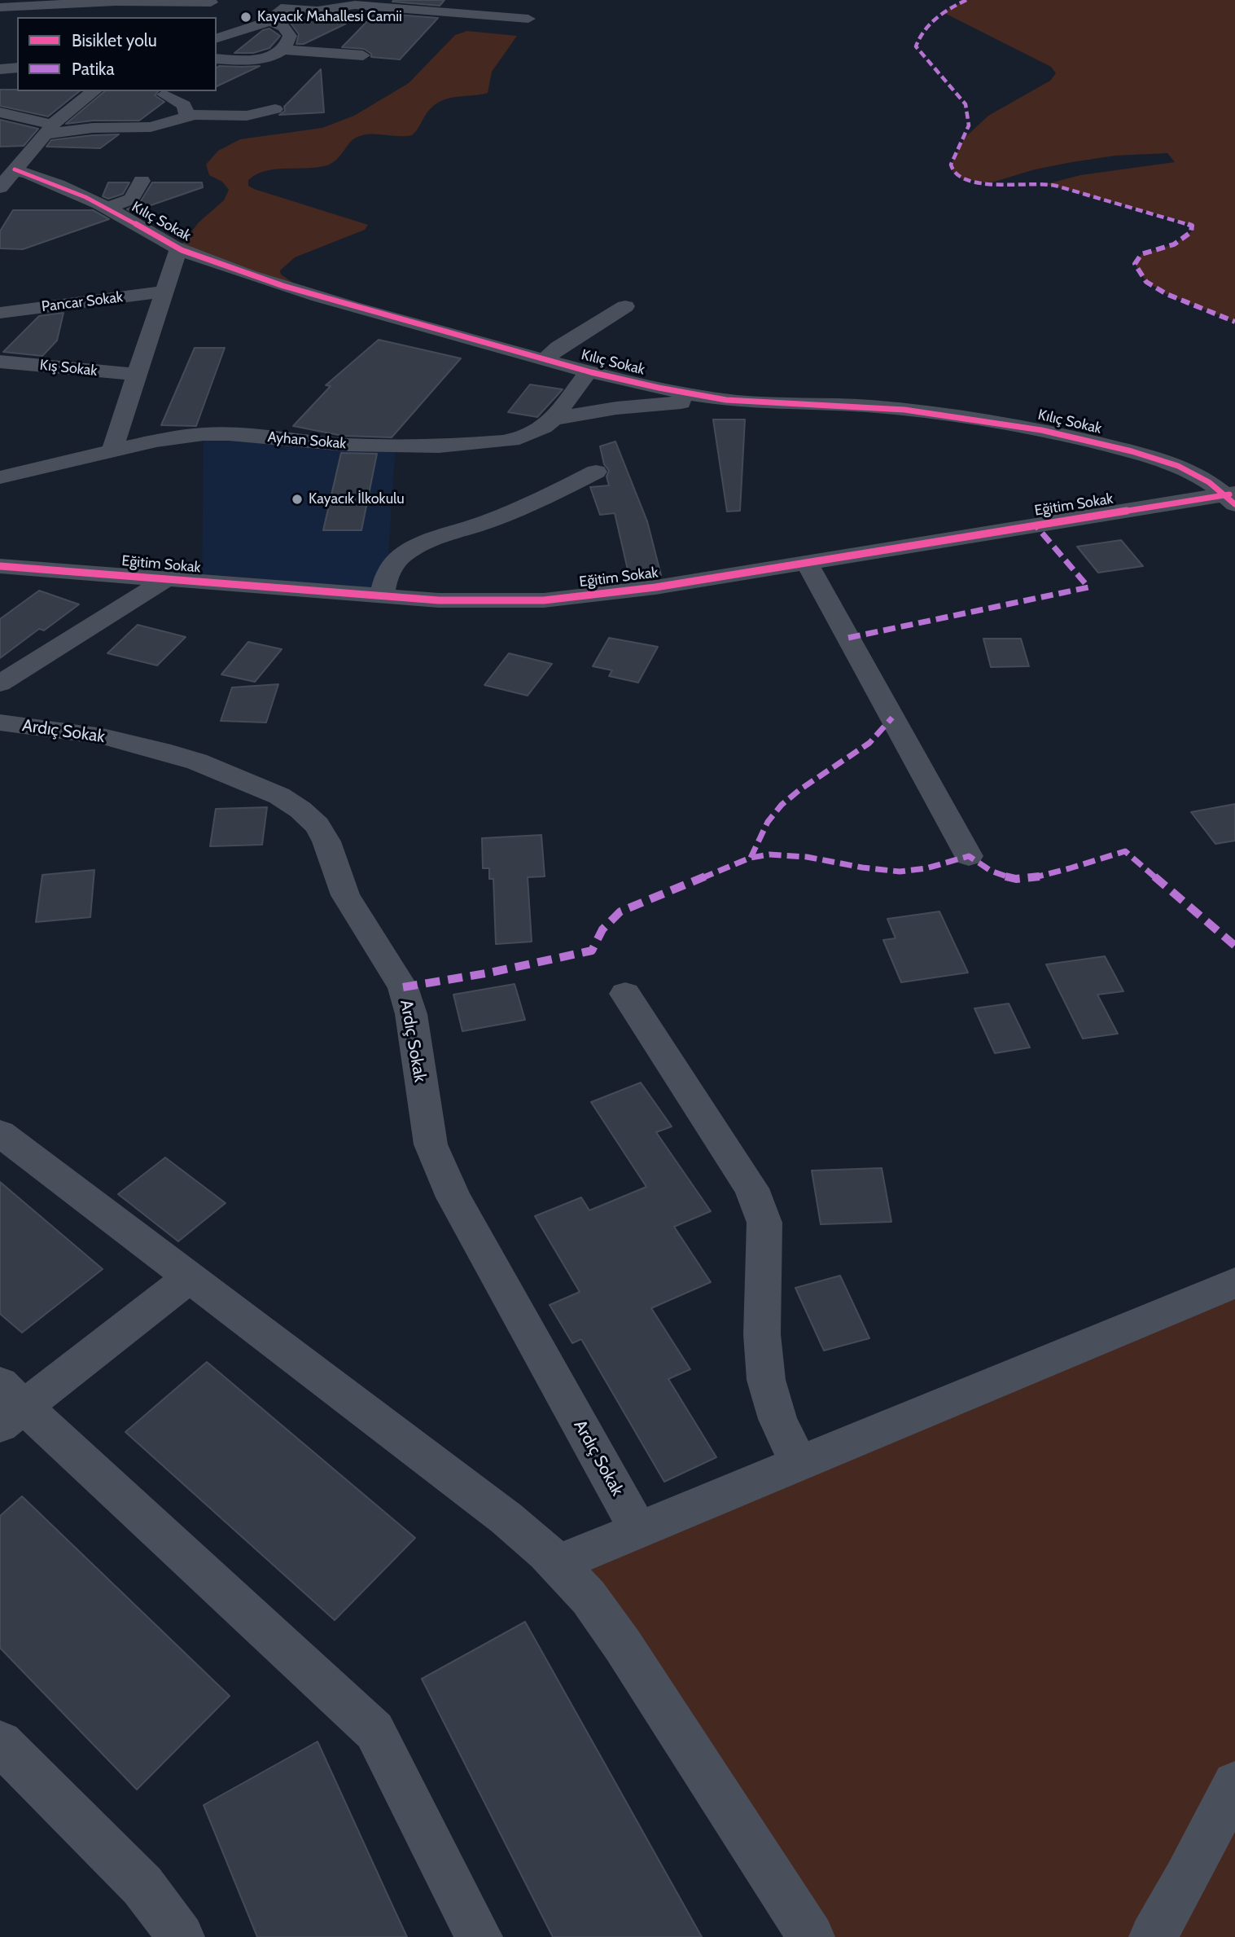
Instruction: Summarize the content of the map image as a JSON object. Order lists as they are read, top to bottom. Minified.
{"streets":{"street":["Kılıç Sokak","Pancar Sokak","Kış Sokak","Ayhan Sokak","Eğitim Sokak","Ardıç Sokak"]},"crossings":[["Kılıç Sokak","Ayhan Sokak"],["Kılıç Sokak","Eğitim Sokak"]],"places":["Kayacık Mahallesi Camii","Kayacık İlkokulu"],"legend":["Bisiklet yolu","Patika"]}
